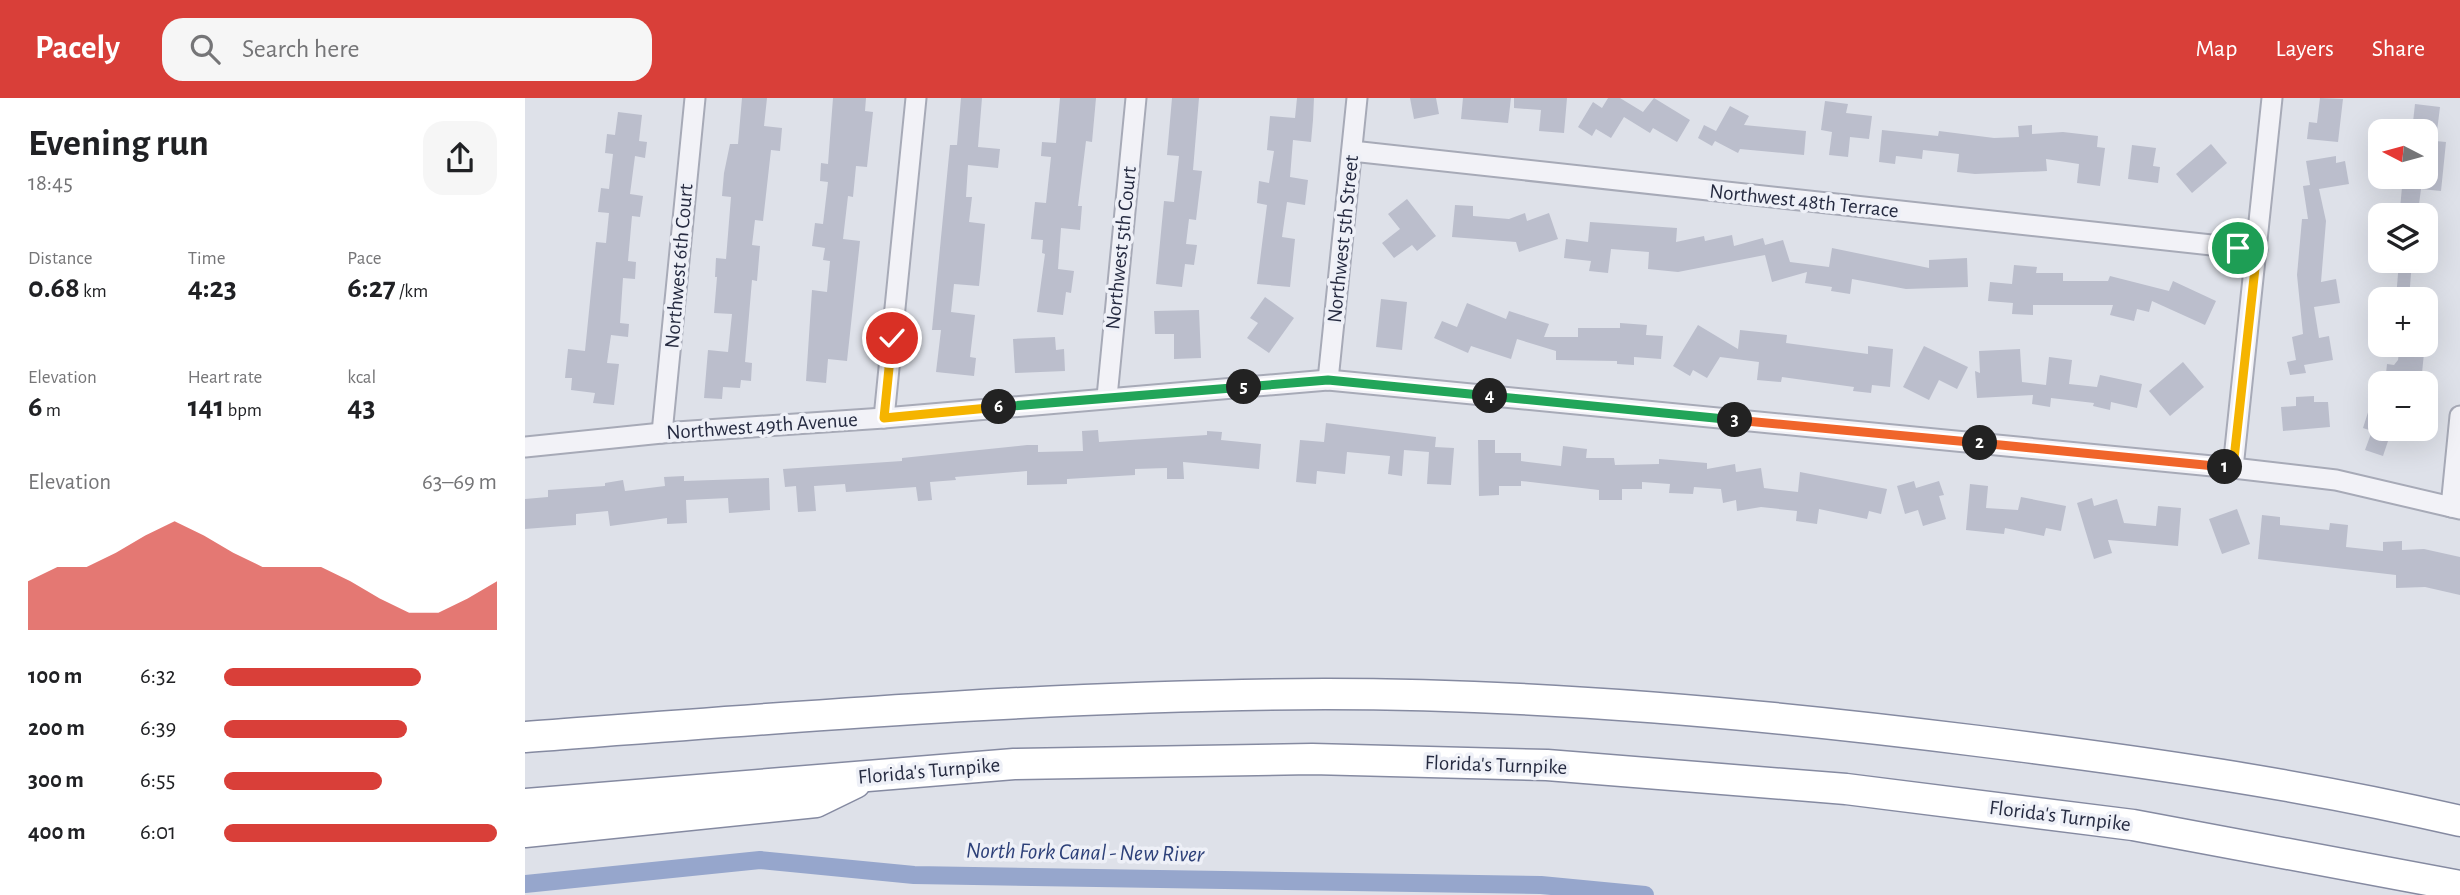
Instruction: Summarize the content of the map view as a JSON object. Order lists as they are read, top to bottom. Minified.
{"streets":{"highway":["Florida's Turnpike"],"street":["Northwest 48th Terrace","Northwest 5th Street","Northwest 5th Court","Northwest 6th Court","Northwest 49th Avenue"]},"crossings":[["Northwest 48th Terrace","Northwest 5th Street"],["Northwest 5th Street","Northwest 49th Avenue"],["Northwest 5th Court","Northwest 49th Avenue"],["Northwest 6th Court","Northwest 49th Avenue"]],"water":["North Fork Canal - New River"],"north":"left","page":{"header":"Pacely","search":"Search here","nav":["Map","Layers","Share"],"heading":["Evening run","18:45"],"map_buttons":["+","−"],"stats":[["Distance","0.68 km"],["Time","4:23"],["Pace","6:27 /km"],["Elevation","6 m"],["Heart rate","141 bpm"],["kcal","43"]],"pins":["5","4","6","3","2","1"],"chart":["Elevation","63–69 m"],"list":[{"name":"100 m","note":"6:32"},{"name":"200 m","note":"6:39"},{"name":"300 m","note":"6:55"},{"name":"400 m","note":"6:01"}]}}
